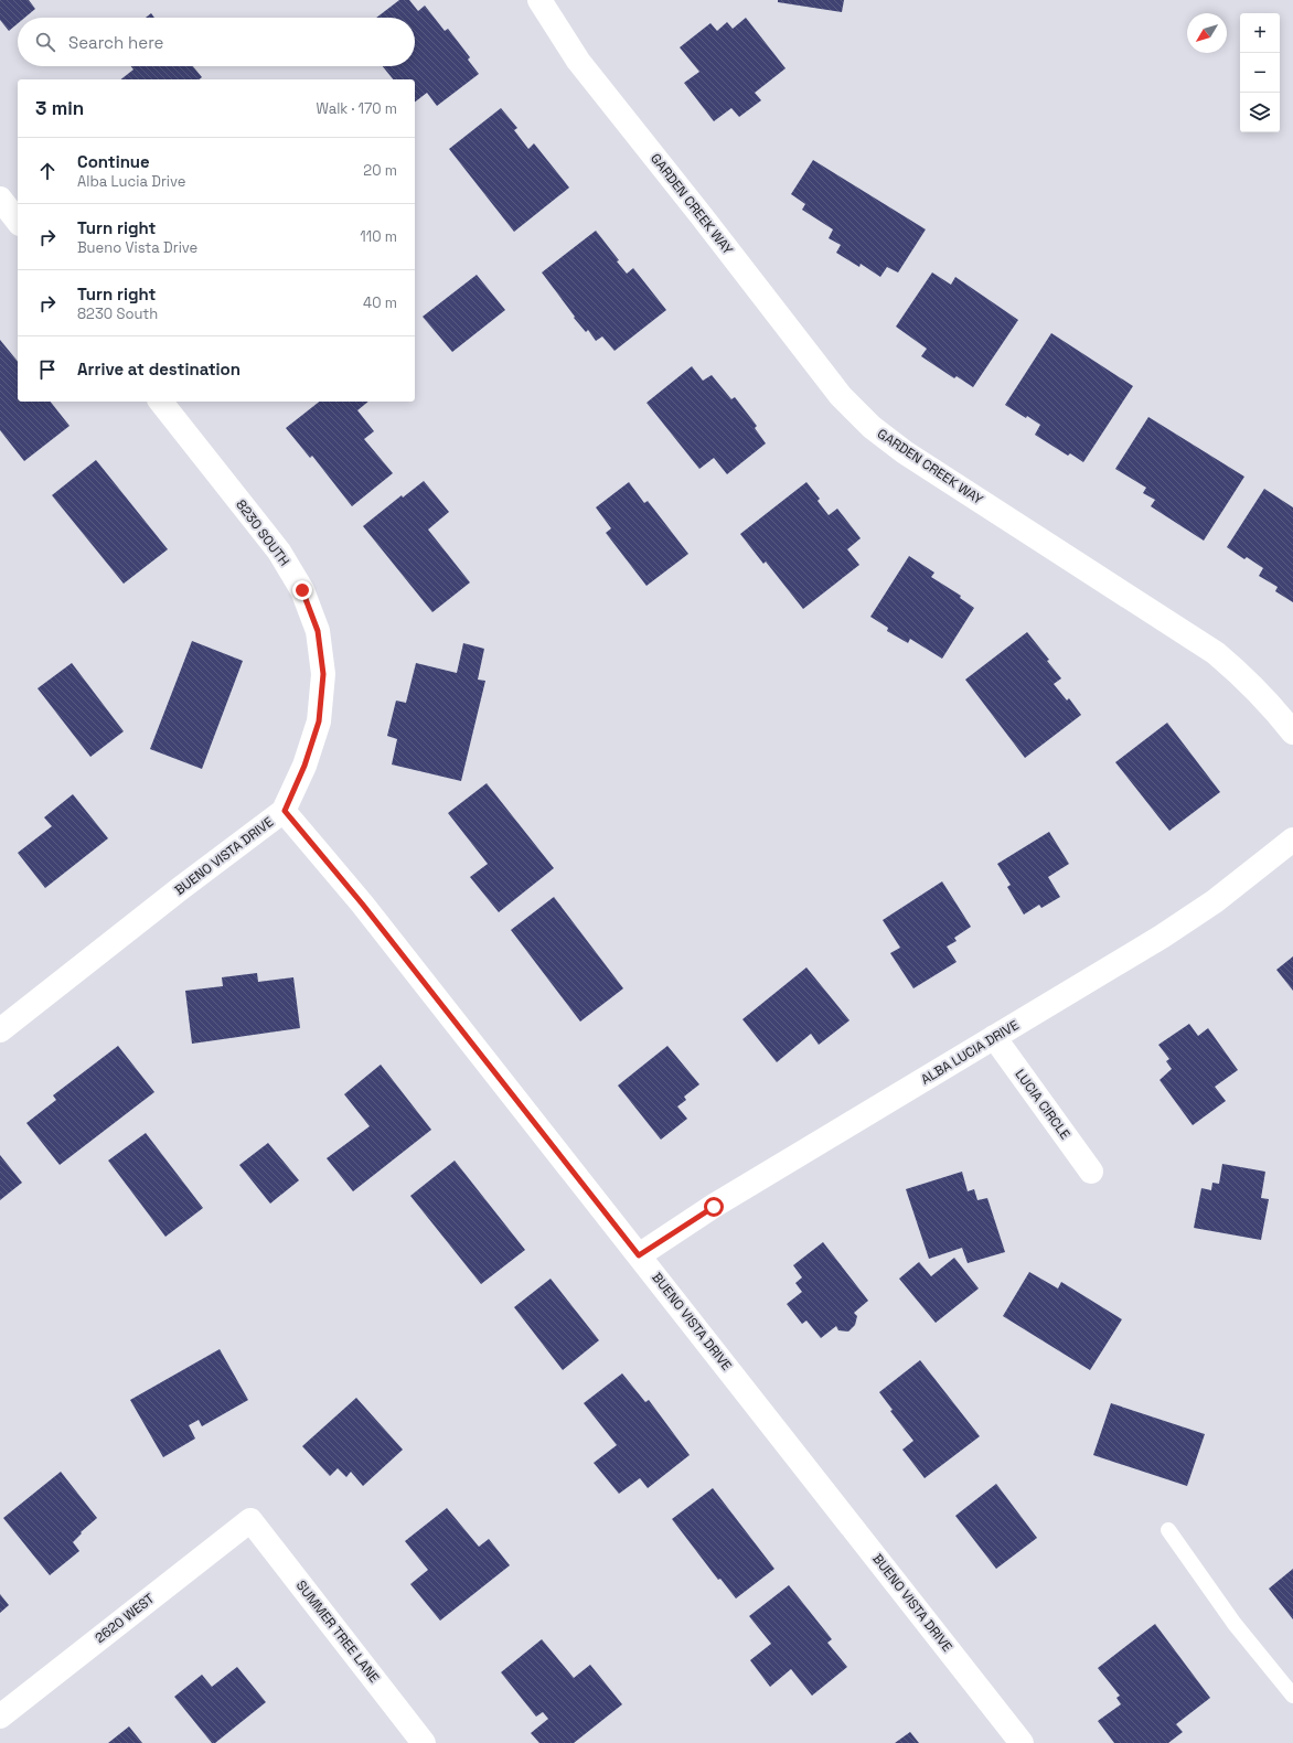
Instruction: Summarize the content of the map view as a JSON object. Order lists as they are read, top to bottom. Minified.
{"streets":{"street":["GARDEN CREEK WAY","8230 SOUTH","BUENO VISTA DRIVE","ALBA LUCIA DRIVE","LUCIA CIRCLE","2620 WEST","SUMMER TREE LANE"]},"crossings":[["8230 SOUTH","BUENO VISTA DRIVE"],["BUENO VISTA DRIVE","ALBA LUCIA DRIVE"],["ALBA LUCIA DRIVE","LUCIA CIRCLE"],["2620 WEST","SUMMER TREE LANE"]],"north":"bottom left","page":{"map_buttons":["+","−"],"search":"Search here","heading":["3 min","Walk · 170 m"],"list":[["Continue","Alba Lucia Drive","20 m"],["Turn right","Bueno Vista Drive","110 m"],["Turn right","8230 South","40 m"],"Arrive at destination"]}}
